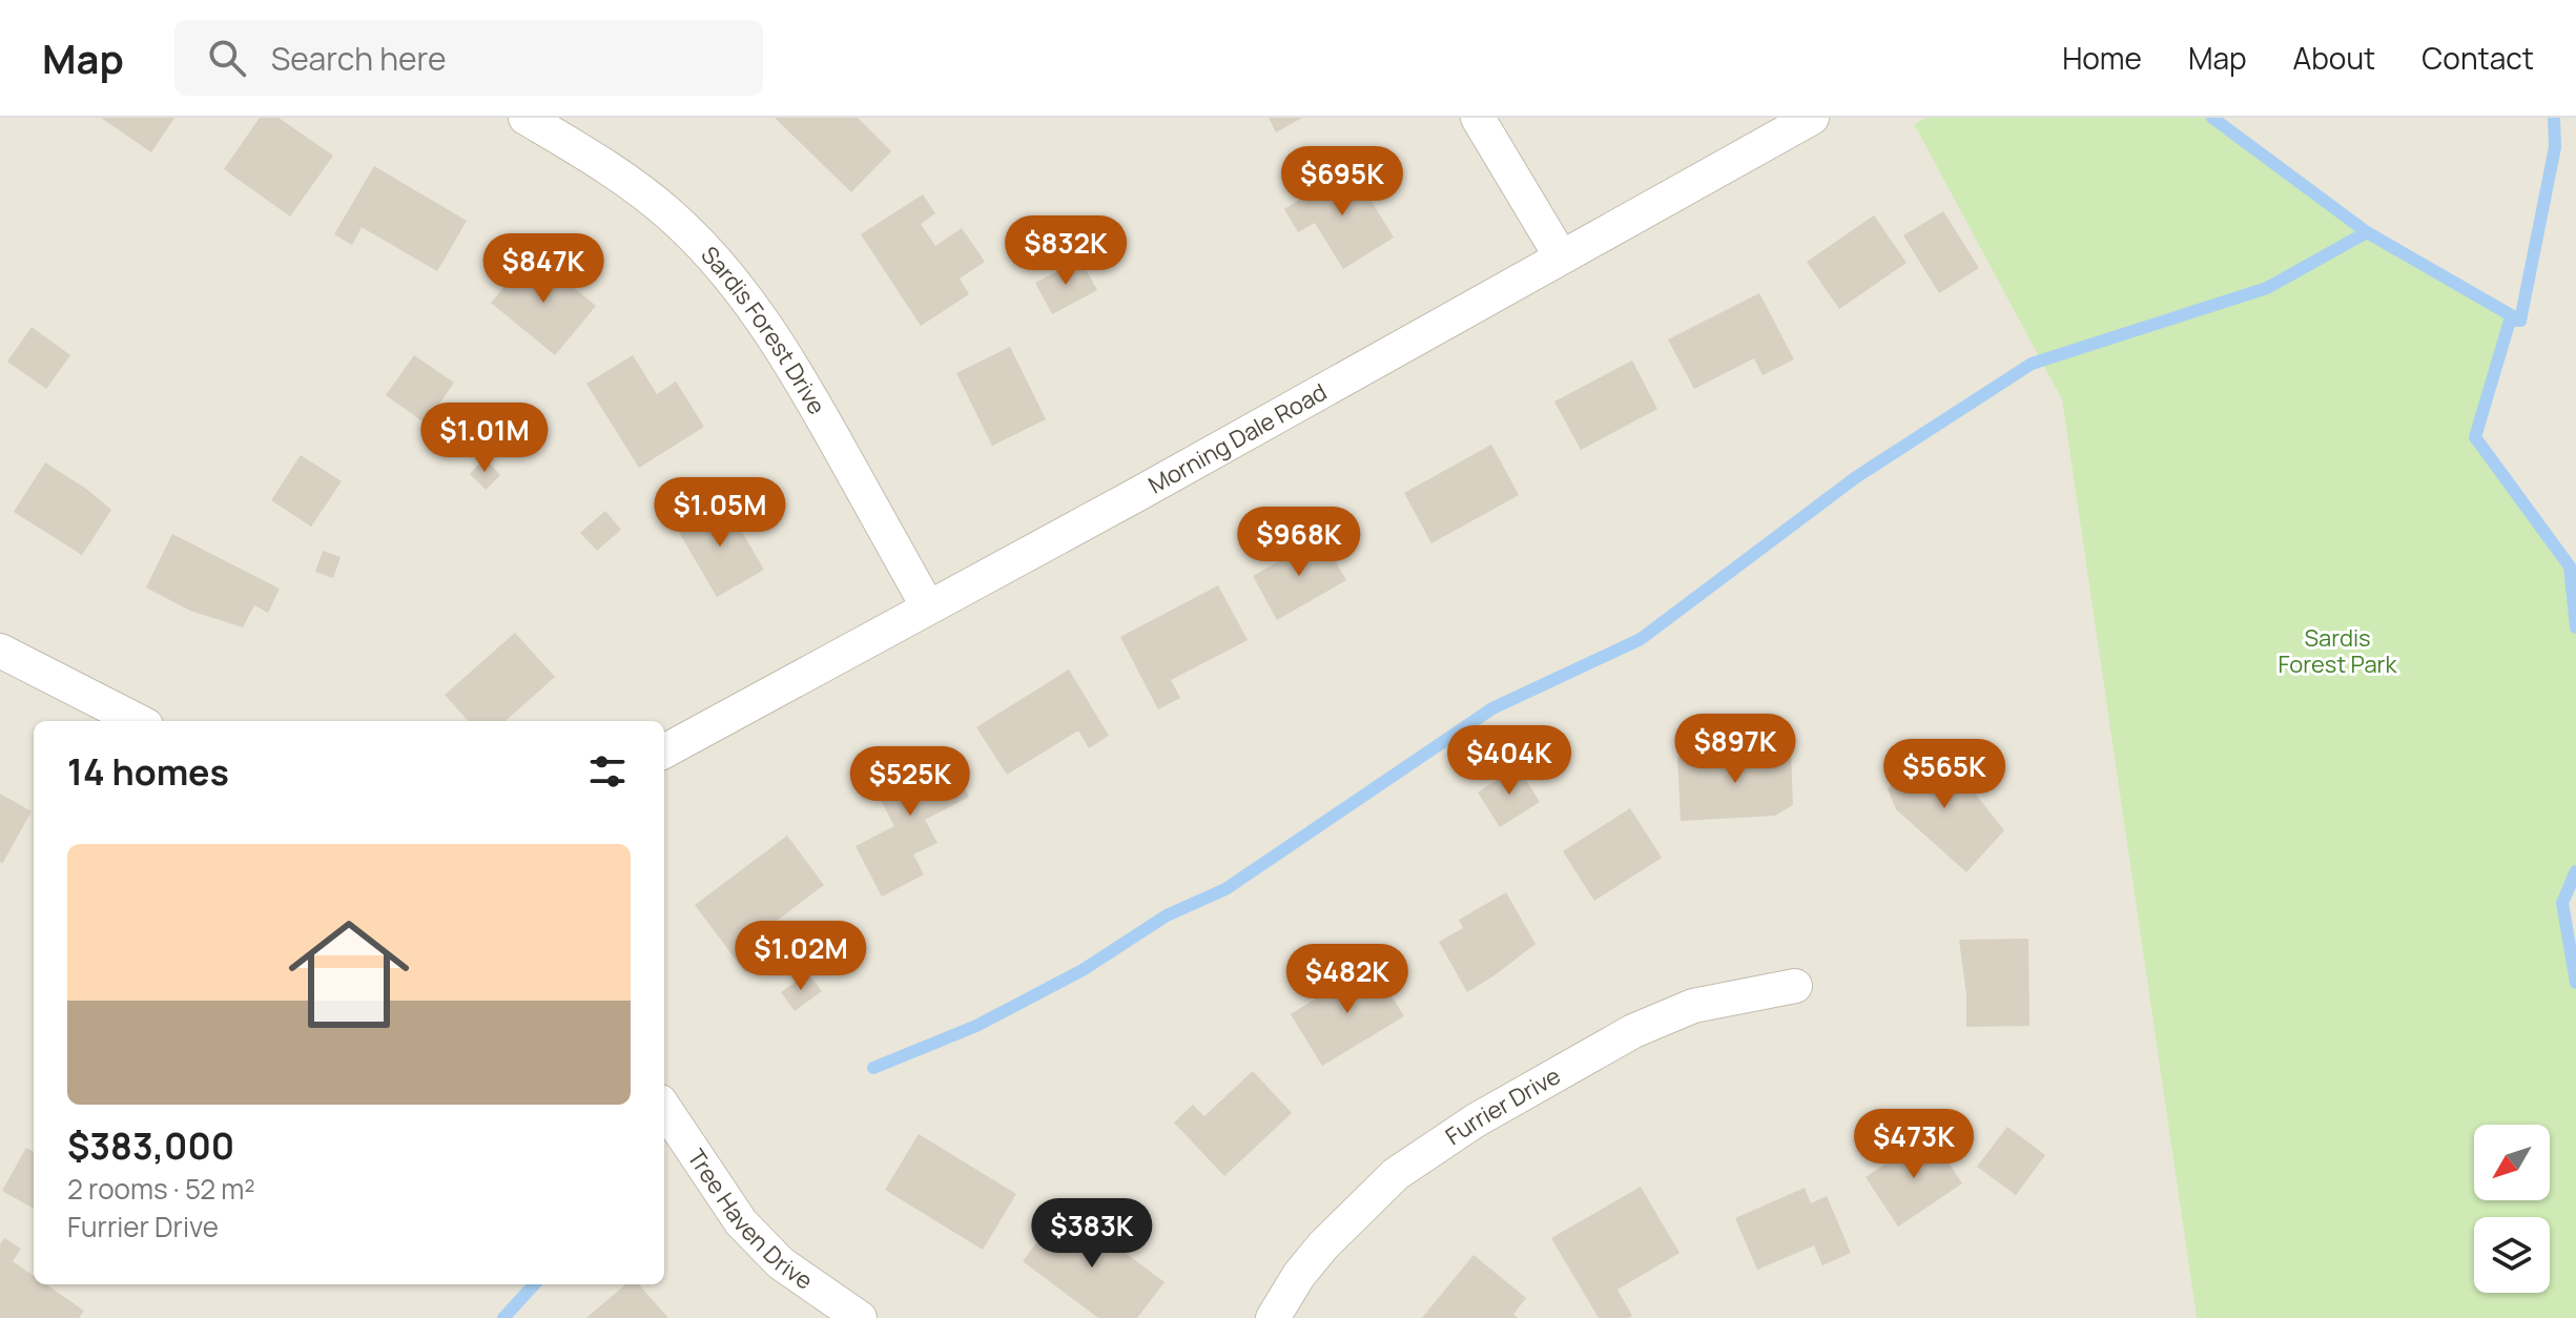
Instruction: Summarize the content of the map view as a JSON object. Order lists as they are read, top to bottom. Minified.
{"streets":{"street":["Sardis Forest Drive","Morning Dale Road","Furrier Drive","Tree Haven Drive"]},"crossings":[["Sardis Forest Drive","Morning Dale Road"]],"parks":["Sardis Forest Park"],"north":"bottom left","page":{"header":"Map","search":"Search here","nav":["Home","Map","About","Contact"],"price":["$695K","$832K","$847K","$1.01M","$1.05M","$968K","$897K","$404K","$565K","$525K","$1.02M","$482K","$473K","$383K"],"heading":"14 homes","list":[{"name":"$383,000","note":"2 rooms · 52 m² · Furrier Drive"}]}}
